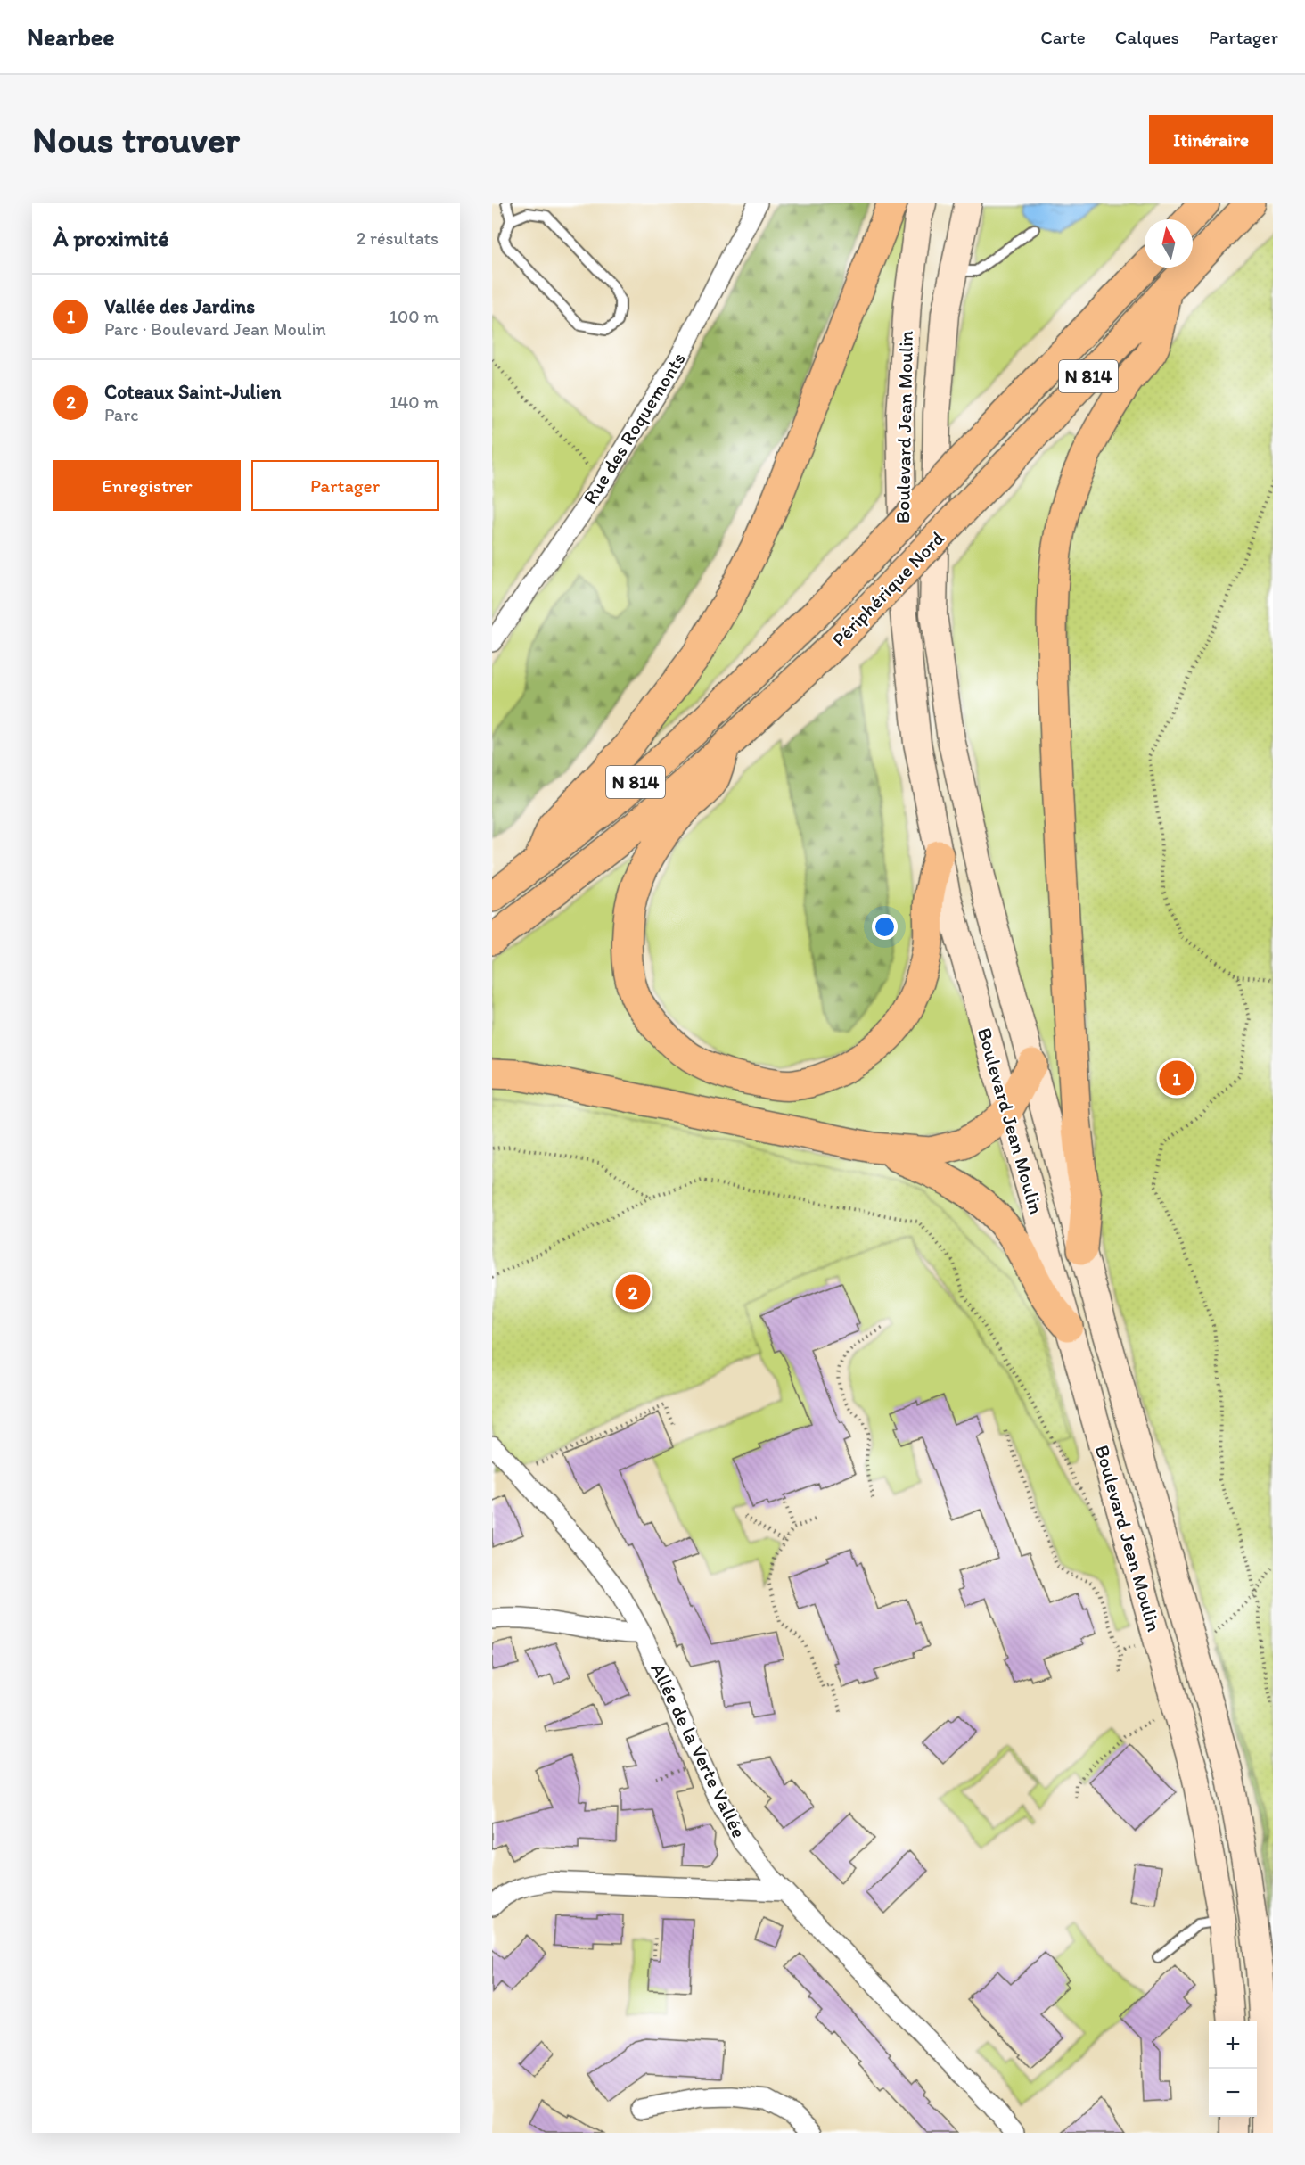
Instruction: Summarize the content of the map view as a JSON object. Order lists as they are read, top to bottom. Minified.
{"streets":{"highway":["N 814","Périphérique Nord"],"main road":["Boulevard Jean Moulin"],"street":["Rue des Roquemonts","Allée de la Verte Vallée"]},"north":"top","page":{"header":"Nearbee","nav":["Carte","Calques","Partager"],"buttons":["Itinéraire",["Enregistrer","Partager"]],"title":"Nous trouver","heading":["À proximité","2 résultats"],"list":[{"mark":"1","name":"Vallée des Jardins","note":"Parc · Boulevard Jean Moulin","value":"100 m"},{"mark":"2","name":"Coteaux Saint-Julien","note":"Parc","value":"140 m"}],"pins":["1","2"],"map_buttons":["+","−"]}}
